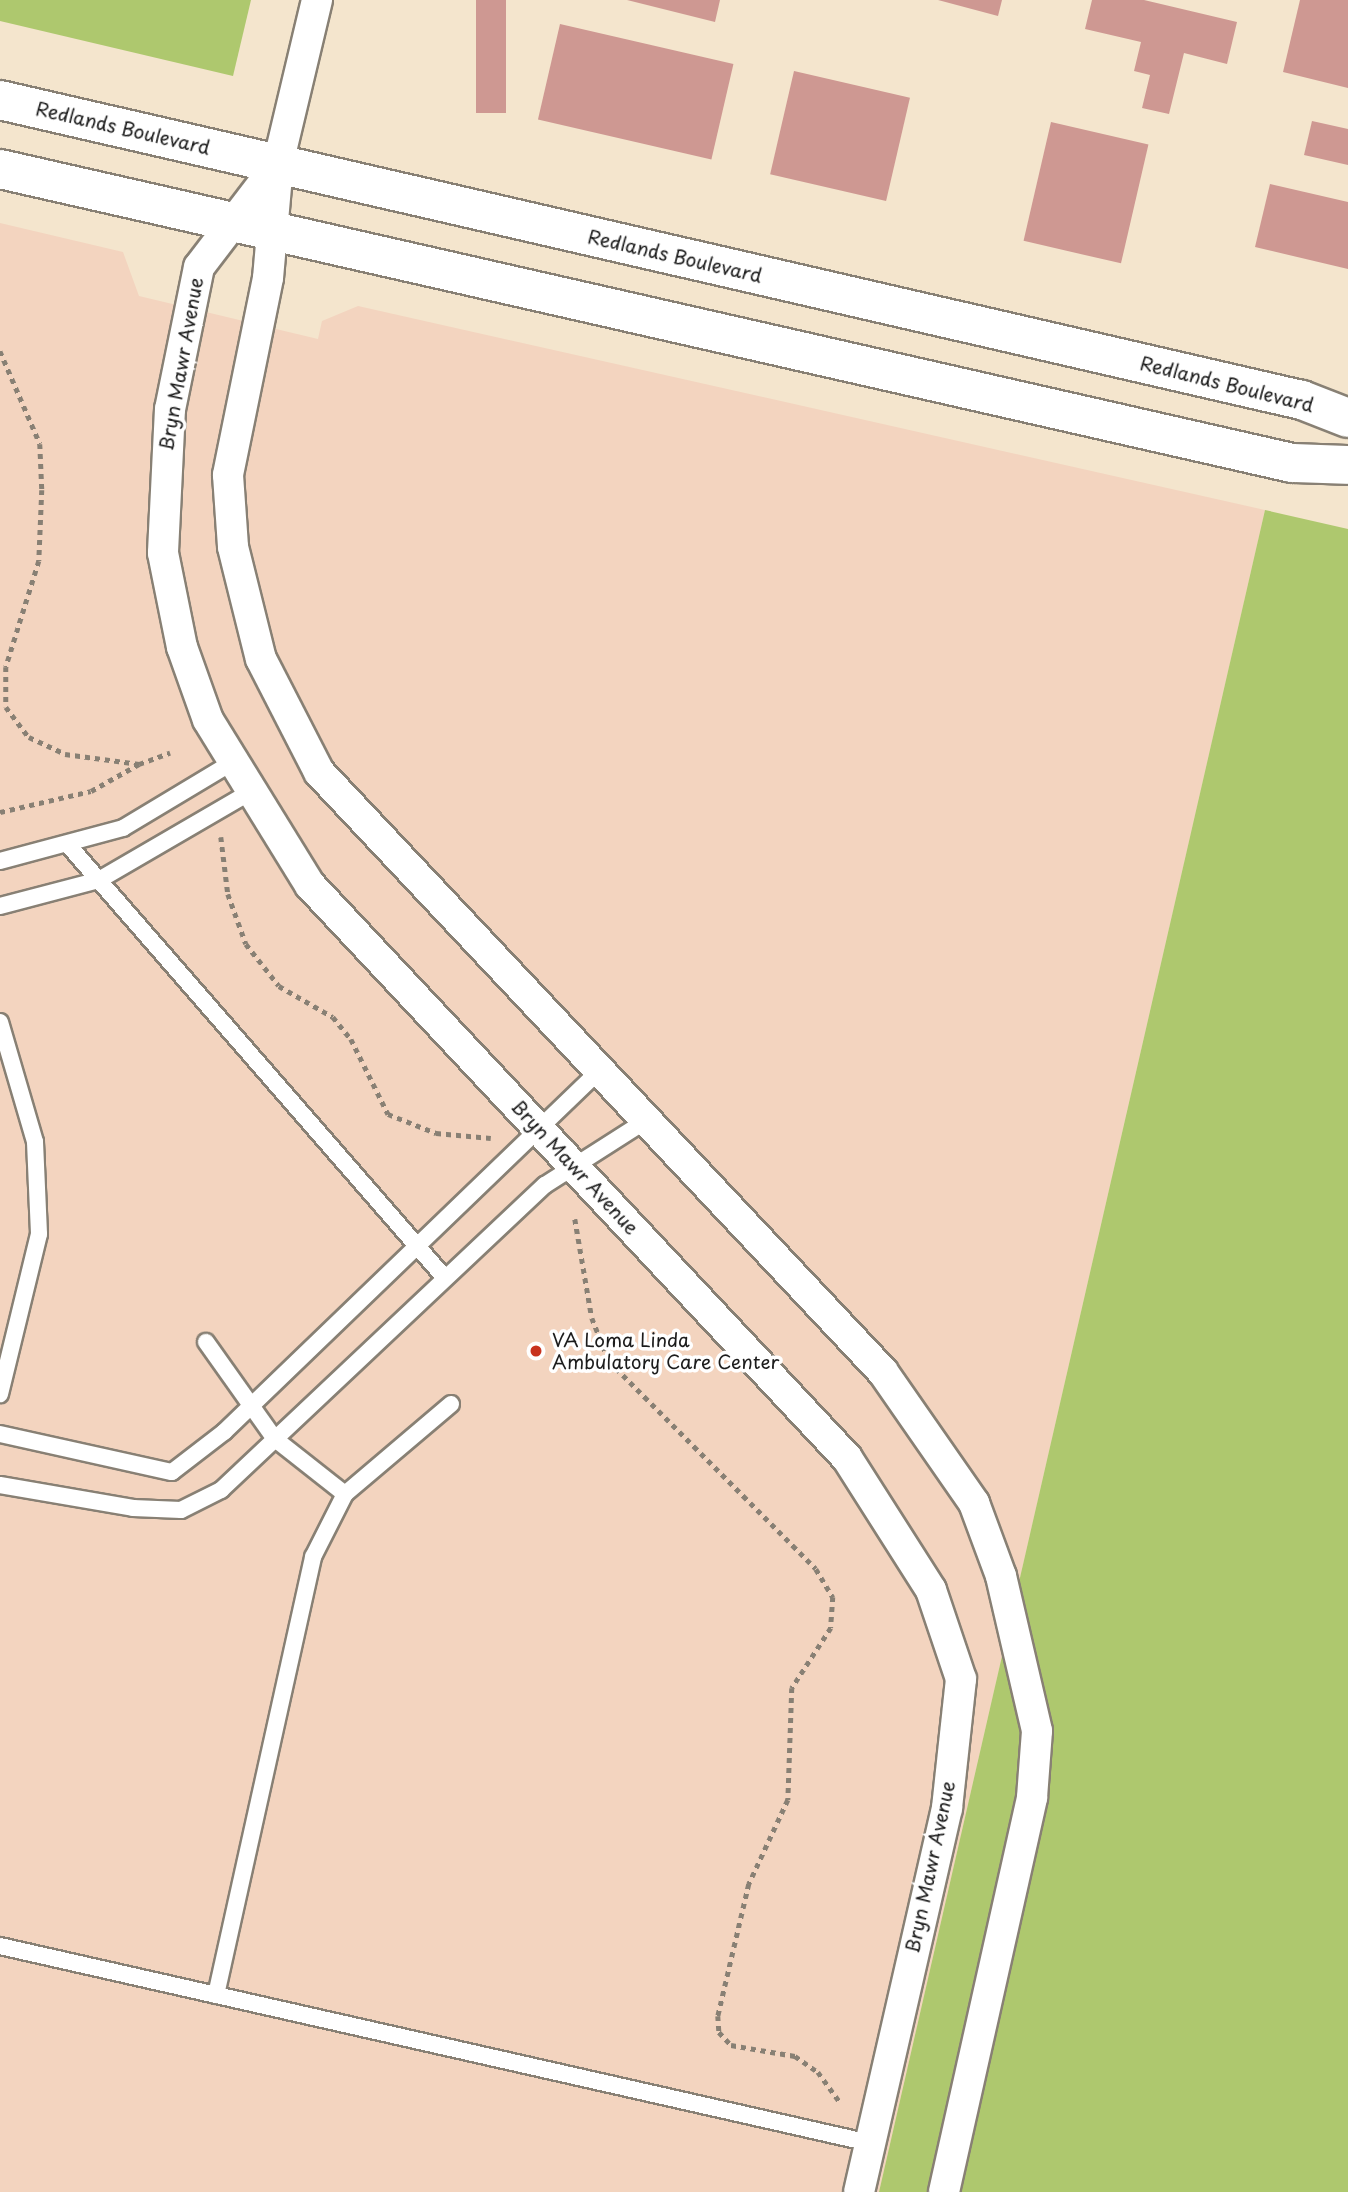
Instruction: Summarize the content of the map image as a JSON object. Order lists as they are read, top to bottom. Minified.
{"streets":{"main road":["Redlands Boulevard"],"street":["Bryn Mawr Avenue"]},"crossings":[["Redlands Boulevard","Bryn Mawr Avenue"]],"places":["VA Loma Linda Ambulatory Care Center"]}
